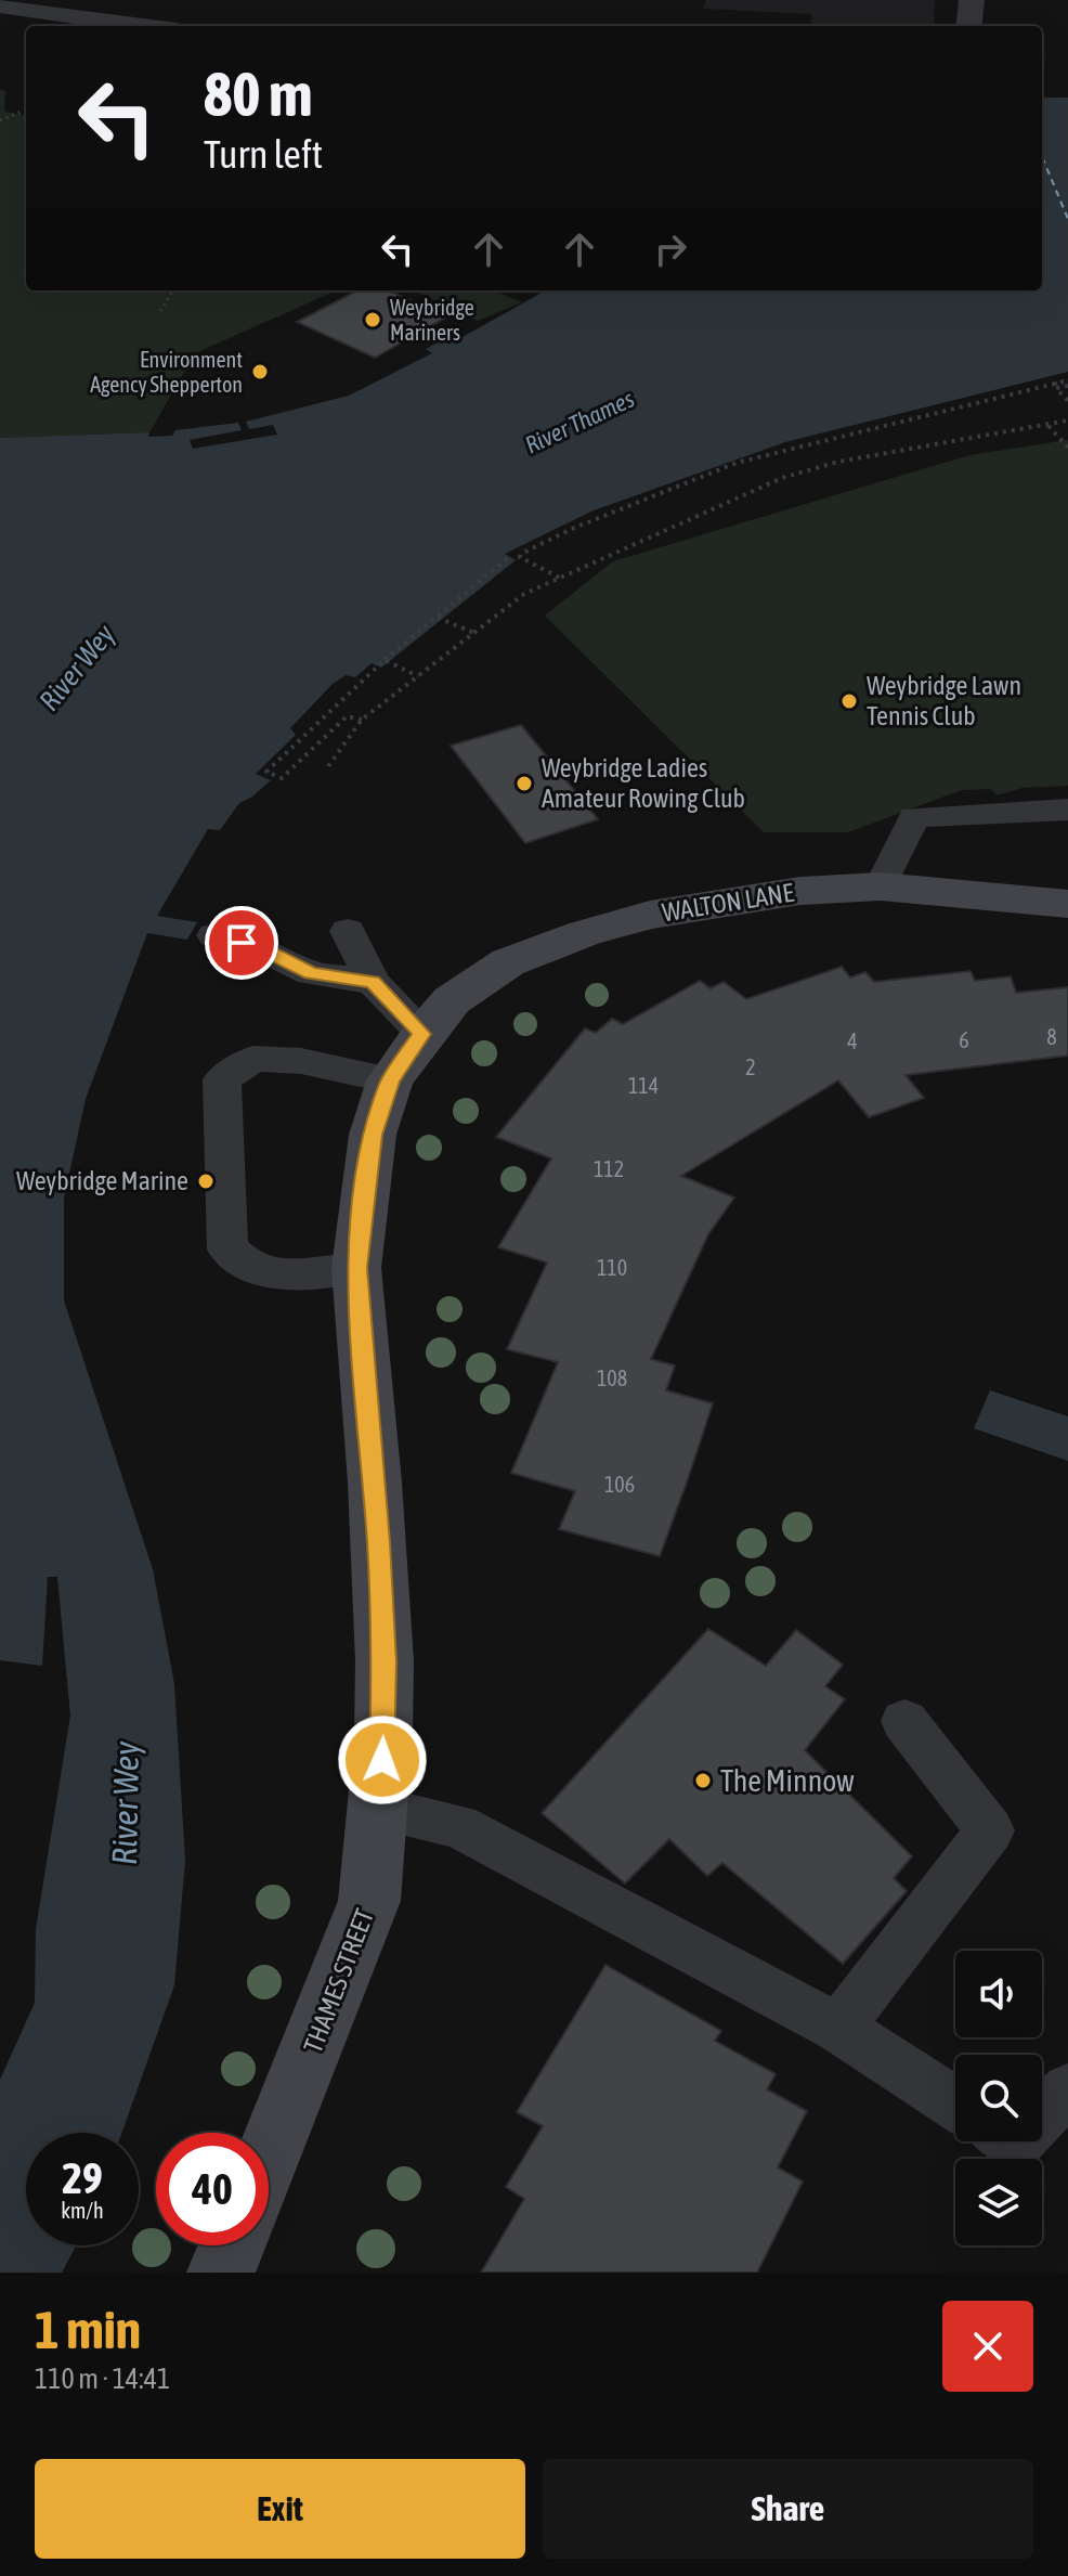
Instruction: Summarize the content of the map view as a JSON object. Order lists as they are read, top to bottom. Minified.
{"streets":{"street":["WALTON LANE","THAMES STREET"]},"crossings":[["WALTON LANE","THAMES STREET"]],"water":["River Thames","River Wey"],"places":["Weybridge Mariners","Environment Agency Shepperton","Weybridge Lawn Tennis Club","Weybridge Ladies Amateur Rowing Club","Weybridge Marine","The Minnow"],"house_numbers":["8","6","4","2","114","112","110","108","106"],"page":{"turn":["80 m","Turn left"],"speed":"29 km/h","limit":"40","heading":["1 min","110 m · 14:41"],"buttons":["Exit","Share"]}}
